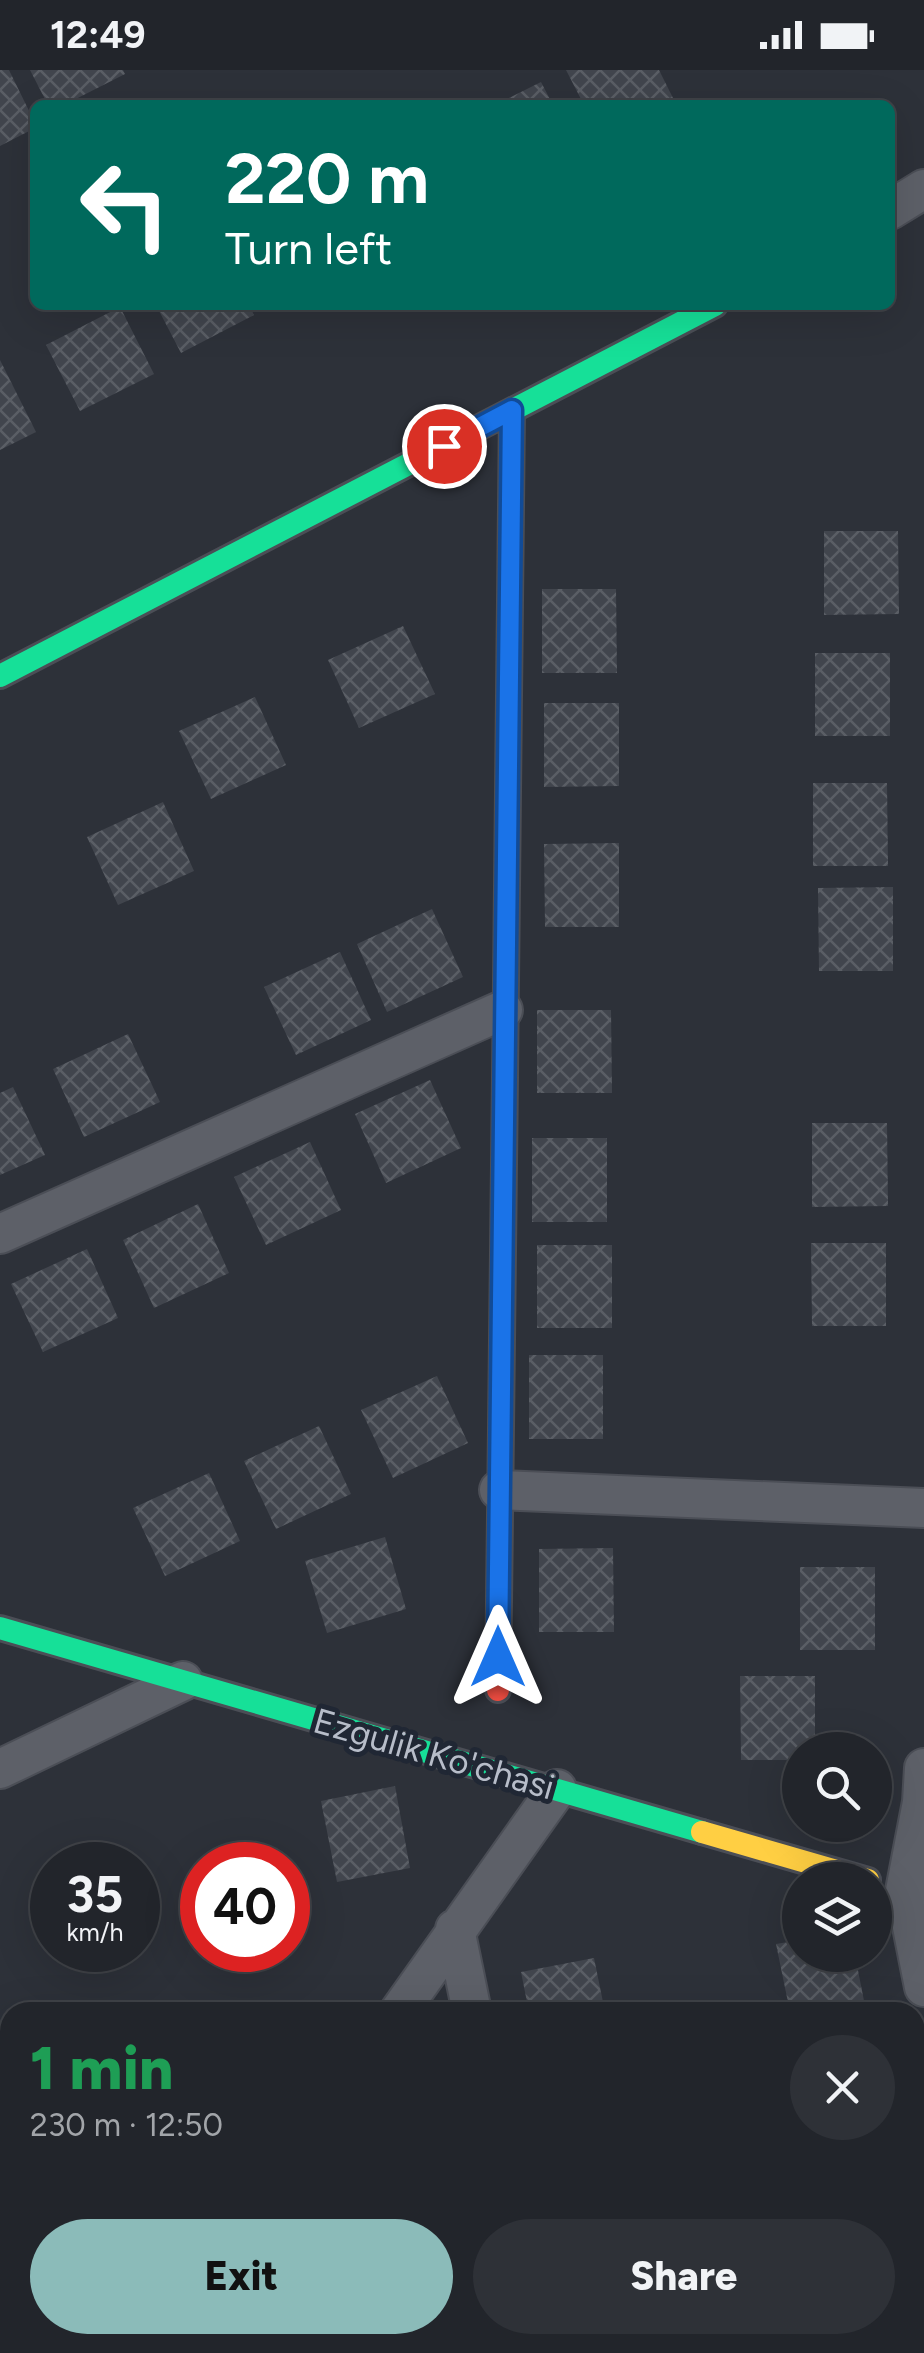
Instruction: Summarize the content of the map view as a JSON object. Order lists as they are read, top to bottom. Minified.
{"streets":{"street":["Ezgulik Ko'chasi"]},"page":{"status":"12:49","turn":["220 m","Turn left"],"speed":"35 km/h","limit":"40","heading":["1 min","230 m · 12:50"],"buttons":["Exit","Share"]}}
